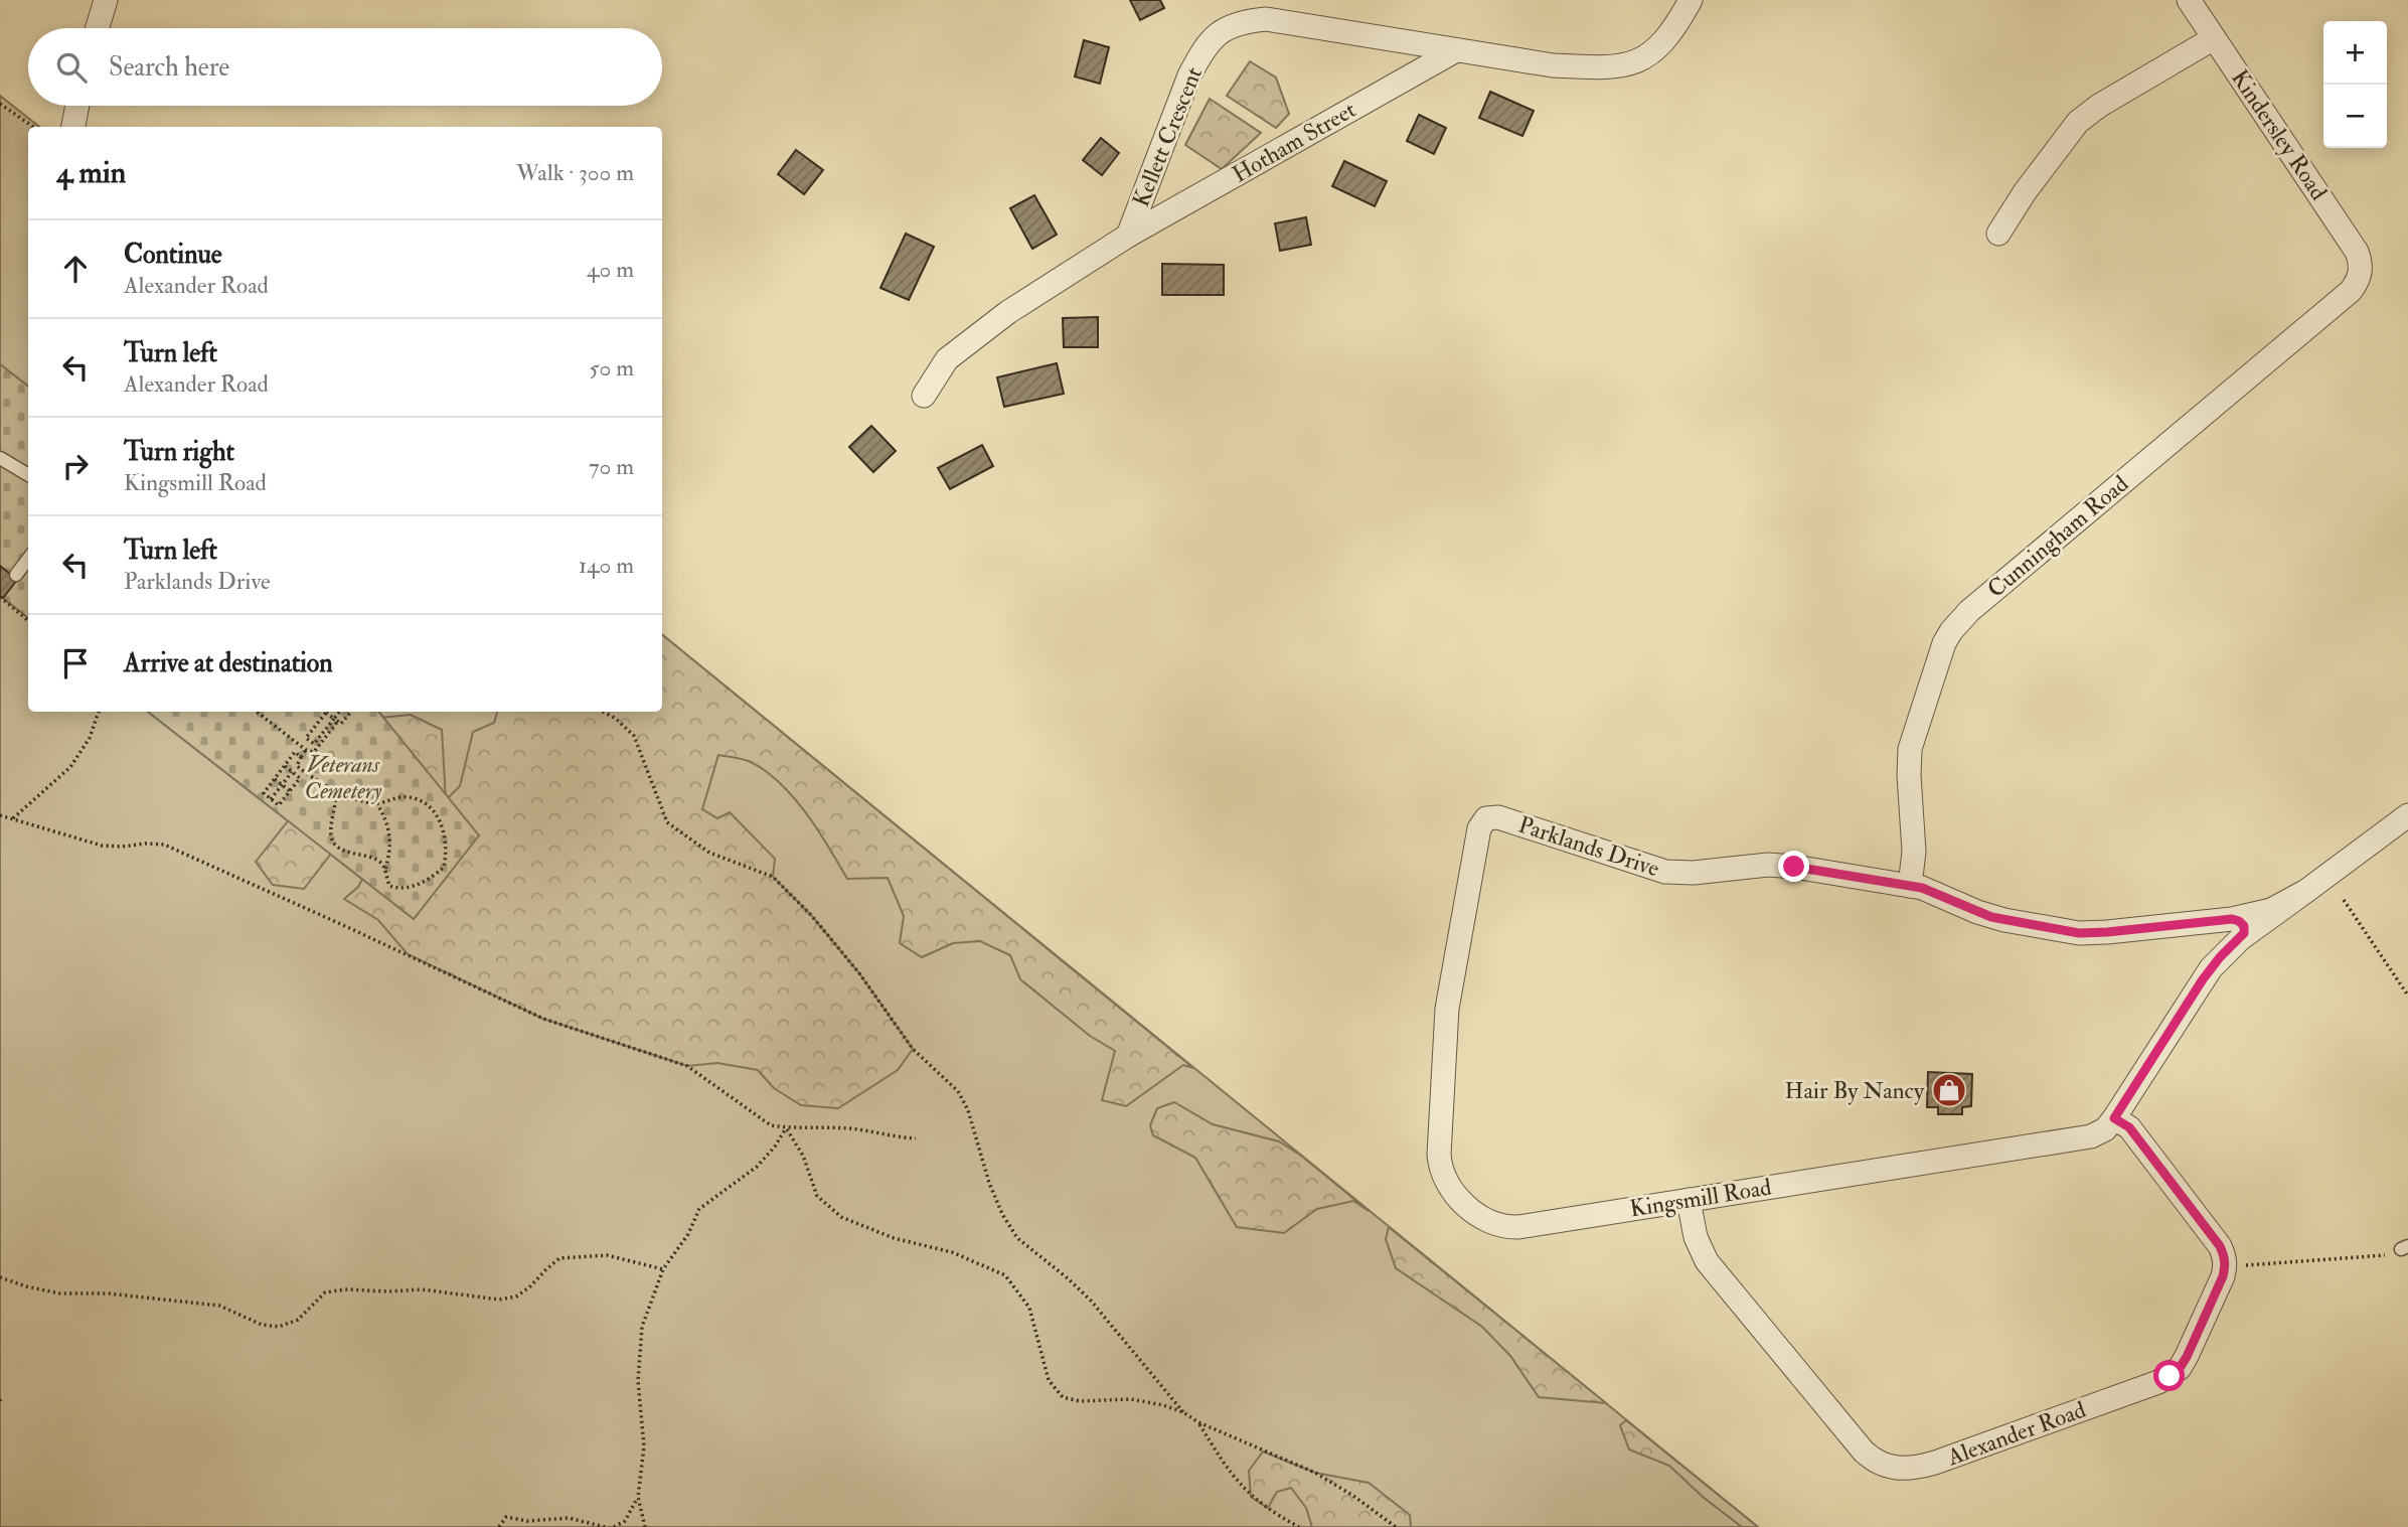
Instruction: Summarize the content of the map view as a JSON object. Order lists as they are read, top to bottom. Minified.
{"streets":{"street":["Kindersley Road","Kellett Crescent","Hotham Street","Cunningham Road","Parklands Drive","Kingsmill Road","Alexander Road"]},"crossings":[["Kindersley Road","Cunningham Road"],["Kellett Crescent","Hotham Street"],["Cunningham Road","Parklands Drive"],["Parklands Drive","Kingsmill Road"],["Kingsmill Road","Alexander Road"]],"parks":["Veterans Cemetery"],"places":{"shop":["Hair By Nancy"]},"page":{"map_buttons":["+","−"],"search":"Search here","heading":["4 min","Walk · 300 m"],"list":[["Continue","Alexander Road","40 m"],["Turn left","Alexander Road","50 m"],["Turn right","Kingsmill Road","70 m"],["Turn left","Parklands Drive","140 m"],"Arrive at destination"]}}
